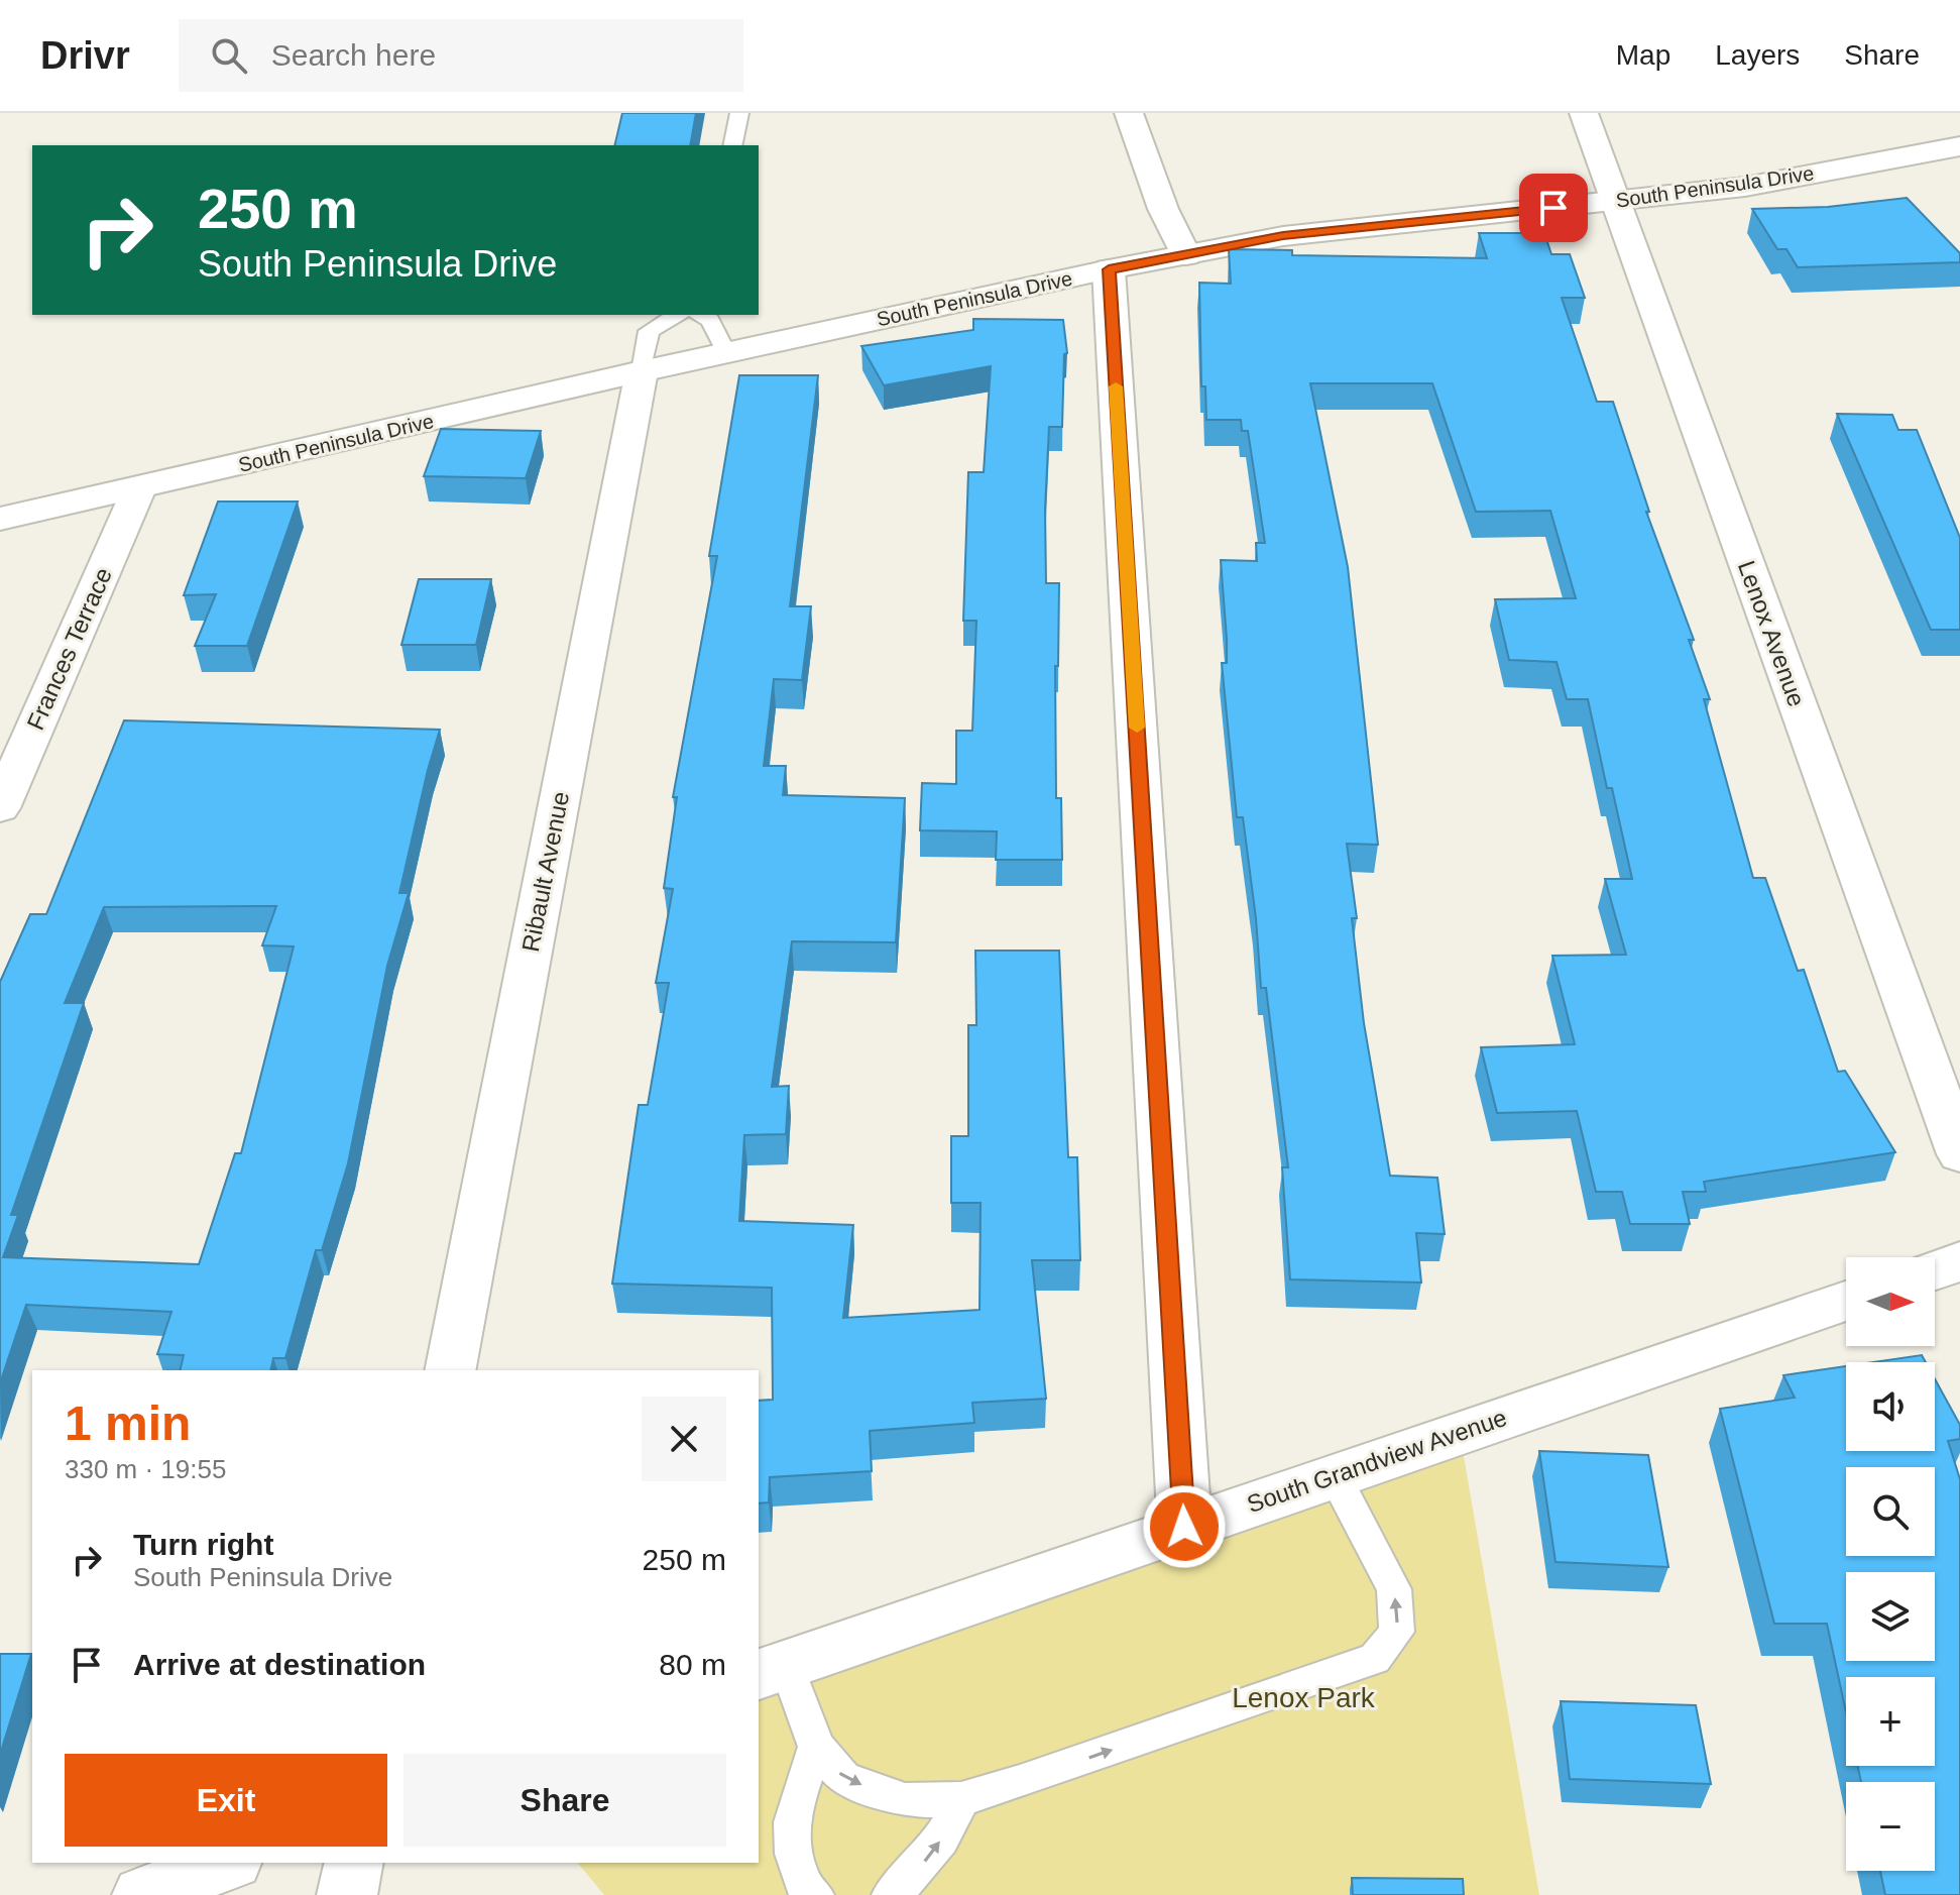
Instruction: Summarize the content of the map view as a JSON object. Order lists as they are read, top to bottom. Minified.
{"streets":{"street":["South Peninsula Drive","Lenox Avenue","Frances Terrace","Ribault Avenue","South Grandview Avenue"]},"crossings":[["South Peninsula Drive","Lenox Avenue"],["South Peninsula Drive","Frances Terrace"],["South Peninsula Drive","Ribault Avenue"]],"parks":["Lenox Park"],"north":"right","page":{"header":"Drivr","search":"Search here","nav":["Map","Layers","Share"],"turn":["250 m","South Peninsula Drive"],"map_buttons":["+","−"],"heading":["1 min","330 m · 19:55"],"list":[{"name":"Turn right","note":"South Peninsula Drive","value":"250 m"},{"name":"Arrive at destination","value":"80 m"}],"buttons":["Exit","Share"]}}
